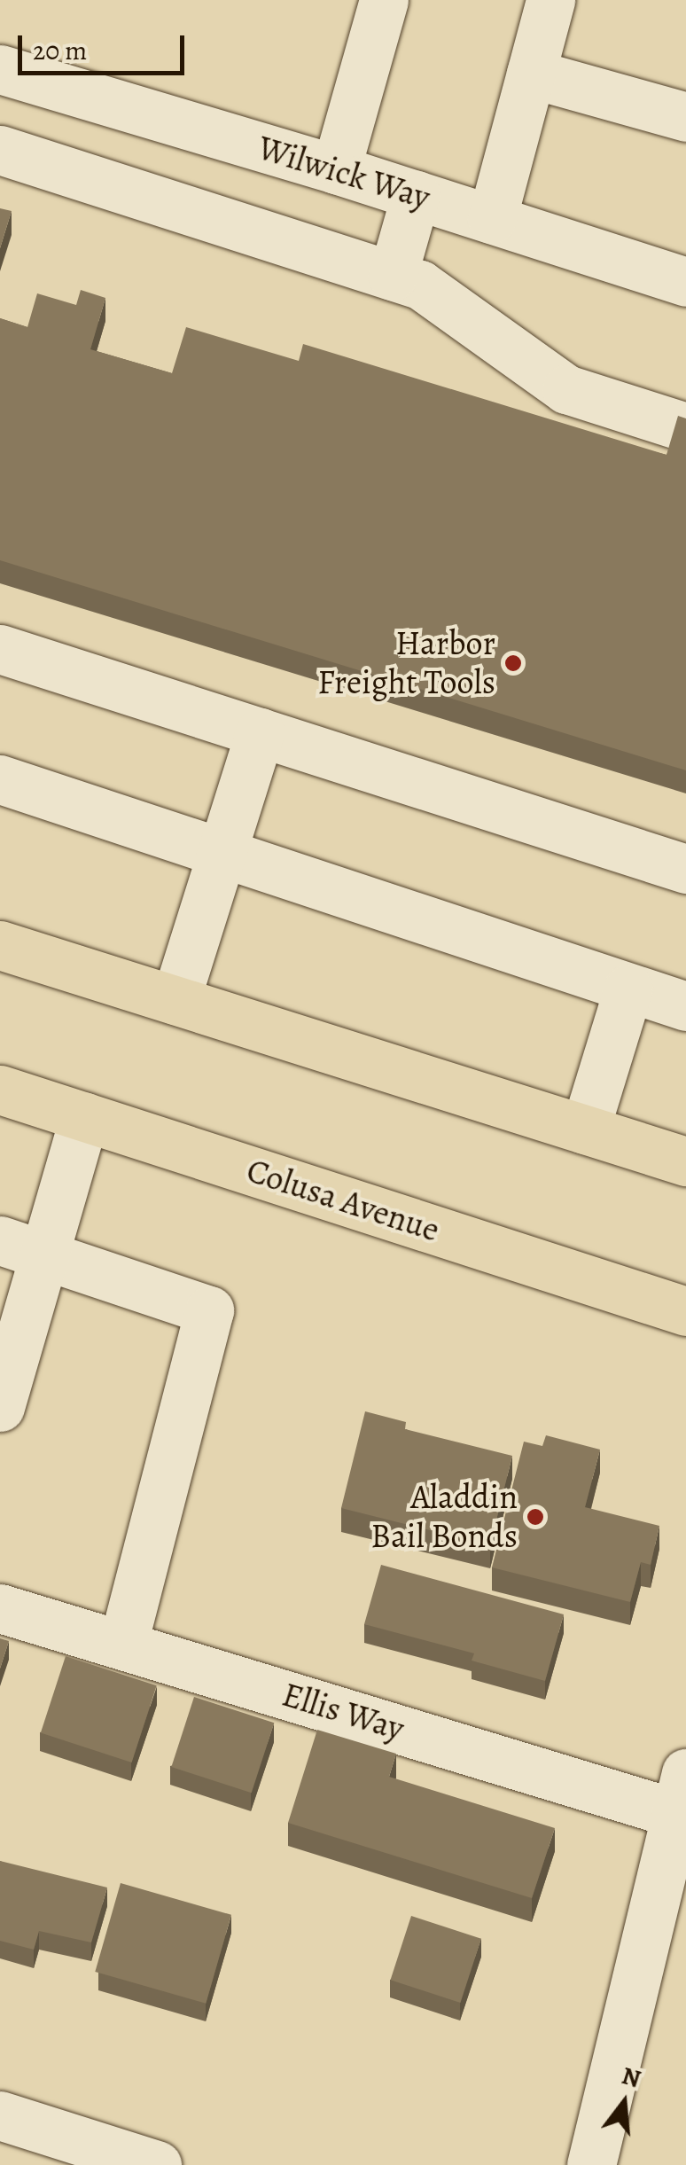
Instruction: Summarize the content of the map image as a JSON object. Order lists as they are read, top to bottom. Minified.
{"streets":{"highway":["Colusa Avenue"],"street":["Wilwick Way","Ellis Way"]},"places":["Harbor Freight Tools","Aladdin Bail Bonds"],"scale_bar":"20 m","north":"top"}
